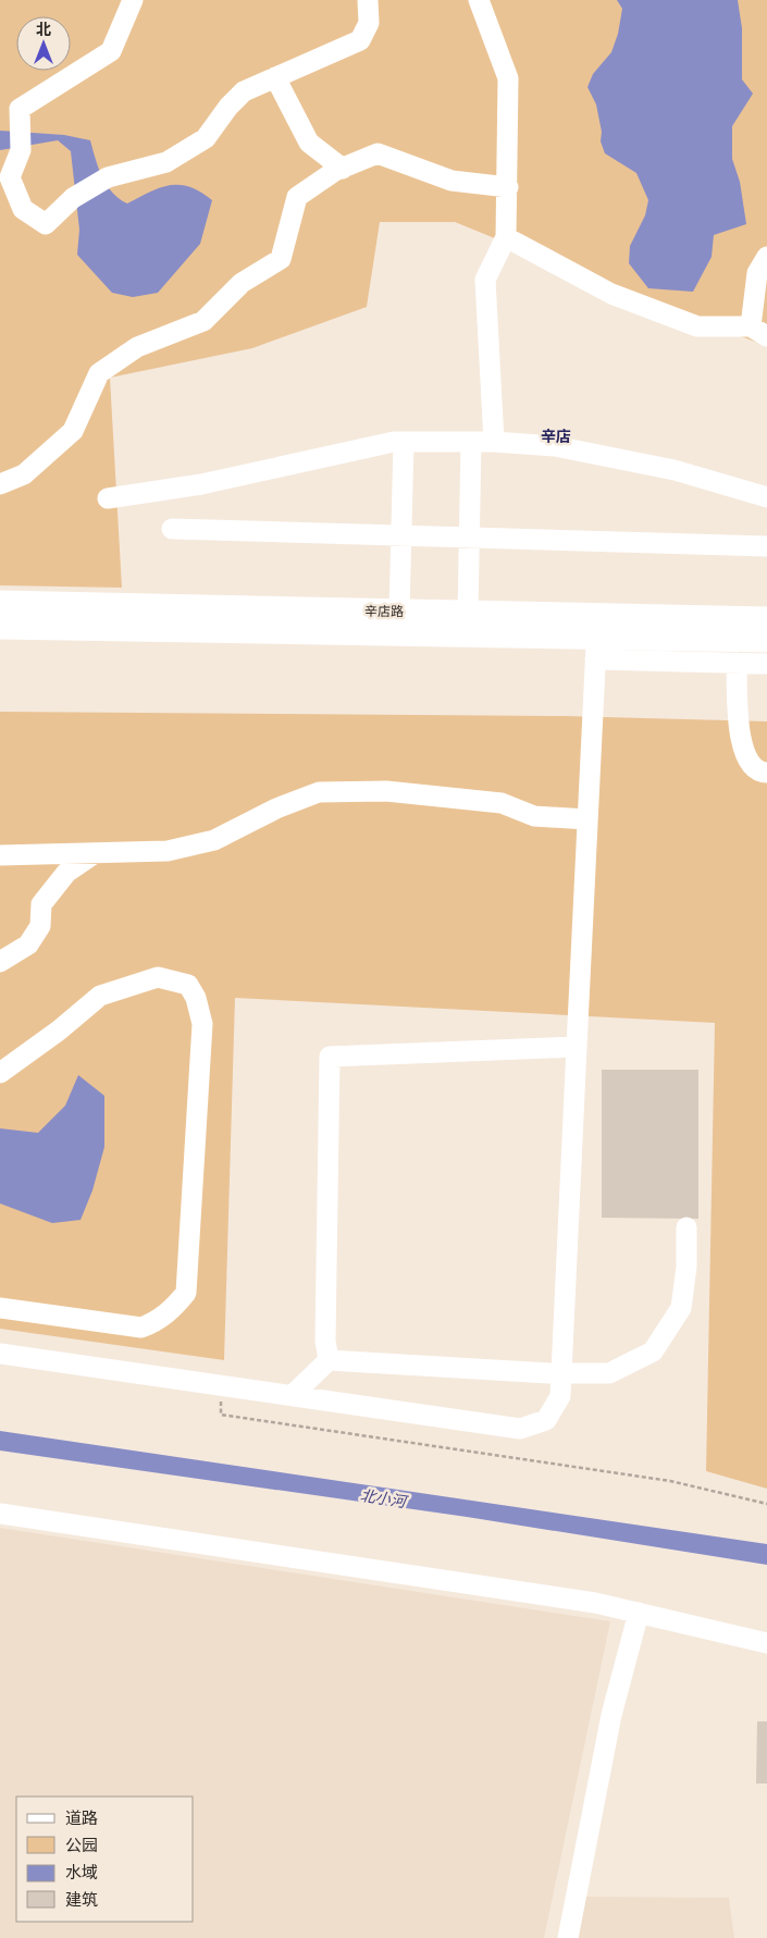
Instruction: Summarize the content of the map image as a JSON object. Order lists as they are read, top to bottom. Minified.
{"streets":{"main road":["辛店路"]},"districts":["辛店"],"water":["北小河"],"legend":["道路","公园","水域","建筑"],"north":"top"}
